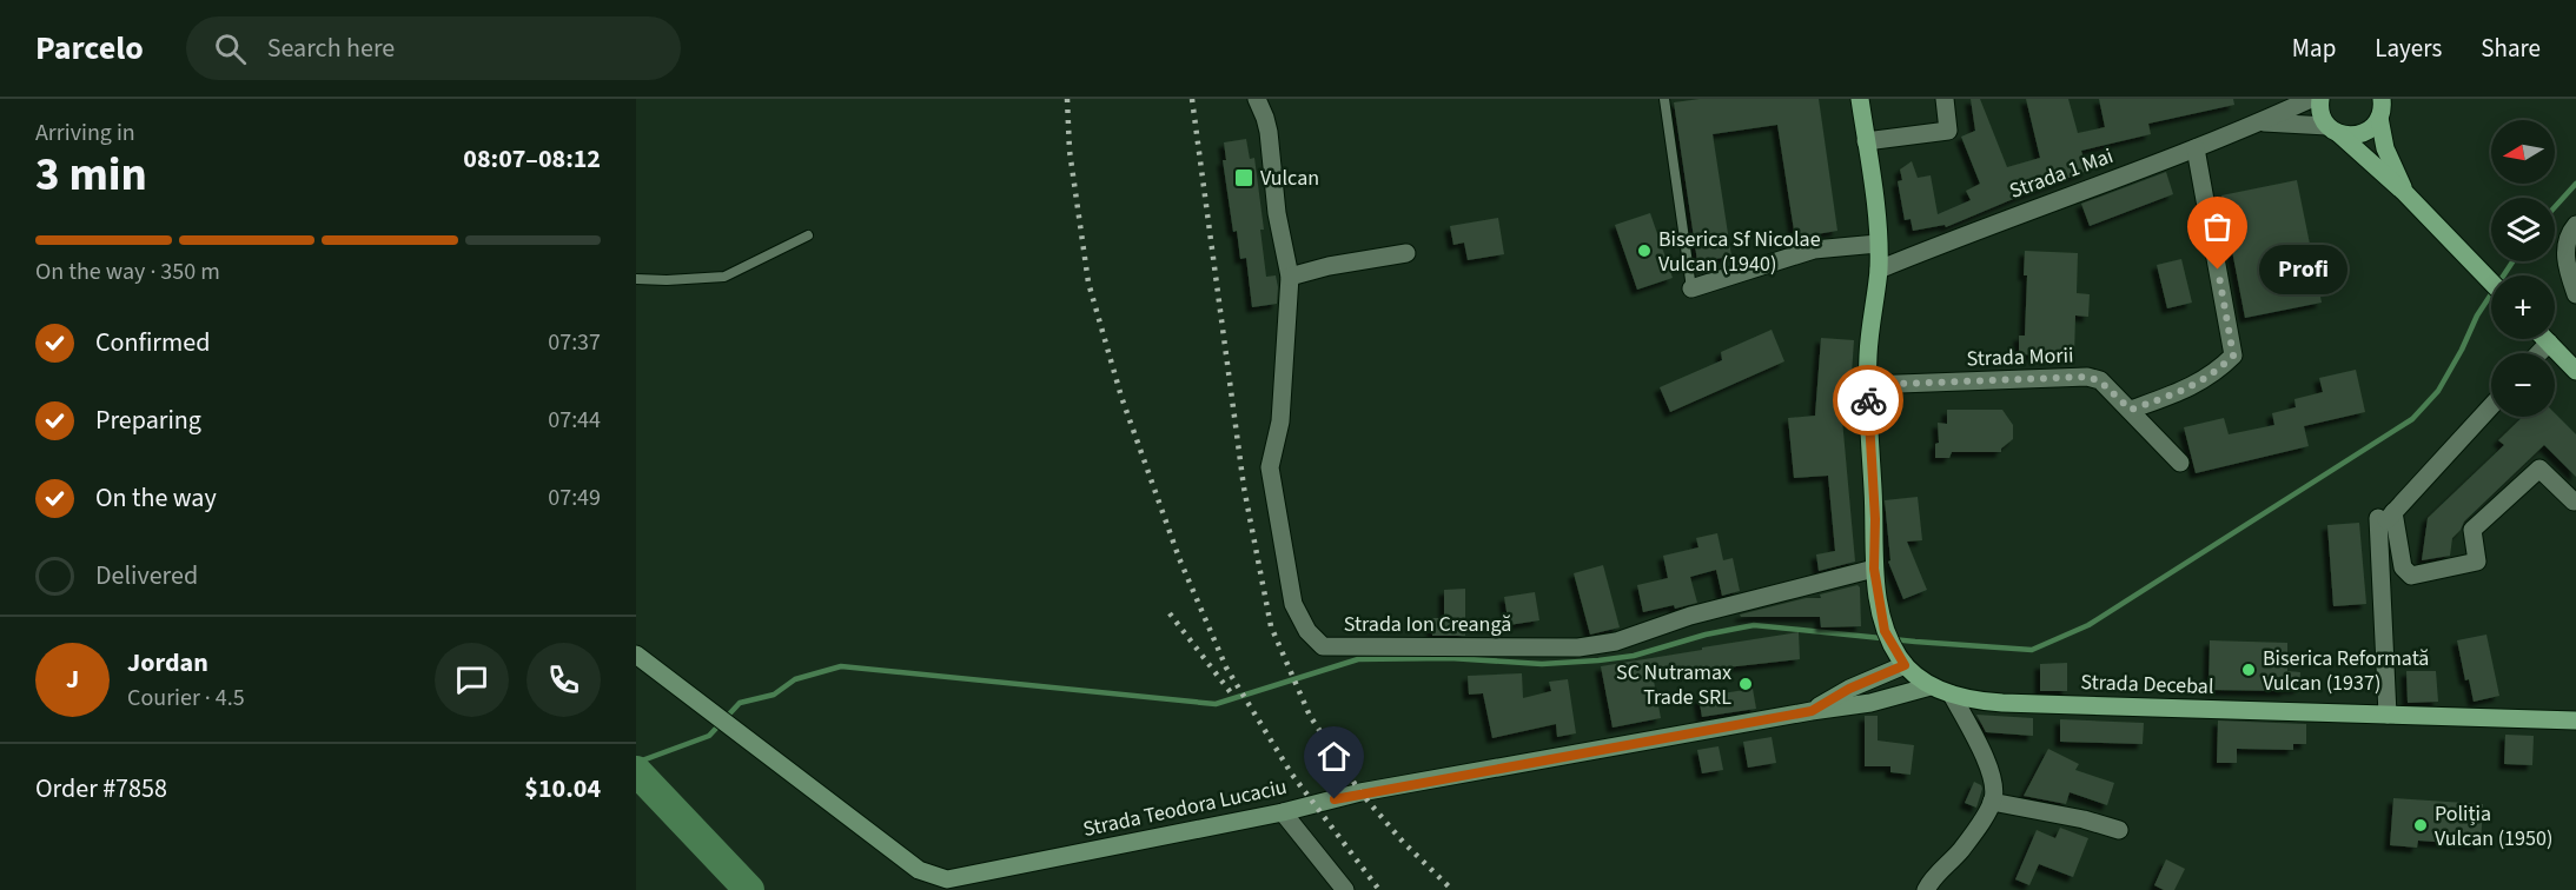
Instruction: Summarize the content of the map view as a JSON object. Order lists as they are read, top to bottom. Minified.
{"streets":{"main road":["Strada Decebal","Strada Teodora Lucaciu"],"street":["Strada 1 Mai","Strada Morii","Strada Ion Creangă"]},"crossings":[["Strada Ion Creangă","Strada Decebal"],["Strada Decebal","Strada Teodora Lucaciu"]],"places":{"transit":["Vulcan"],"other":["Biserica Sf Nicolae Vulcan (1940)","Profi","Biserica Reformată Vulcan (1937)","SC Nutramax Trade SRL","Poliția Vulcan (1950)"]},"north":"left","page":{"header":"Parcelo","search":"Search here","nav":["Map","Layers","Share"],"heading":["3 min","Arriving in","08:07–08:12"],"panel":["Jordan","Courier · 4.5","Order #7858","$10.04"],"map_buttons":["+","−"],"bar":"On the way · 350 m","bubble":"Profi","list":[["Confirmed","07:37"],["Preparing","07:44"],["On the way","07:49"],"Delivered"],"round":"J"}}
